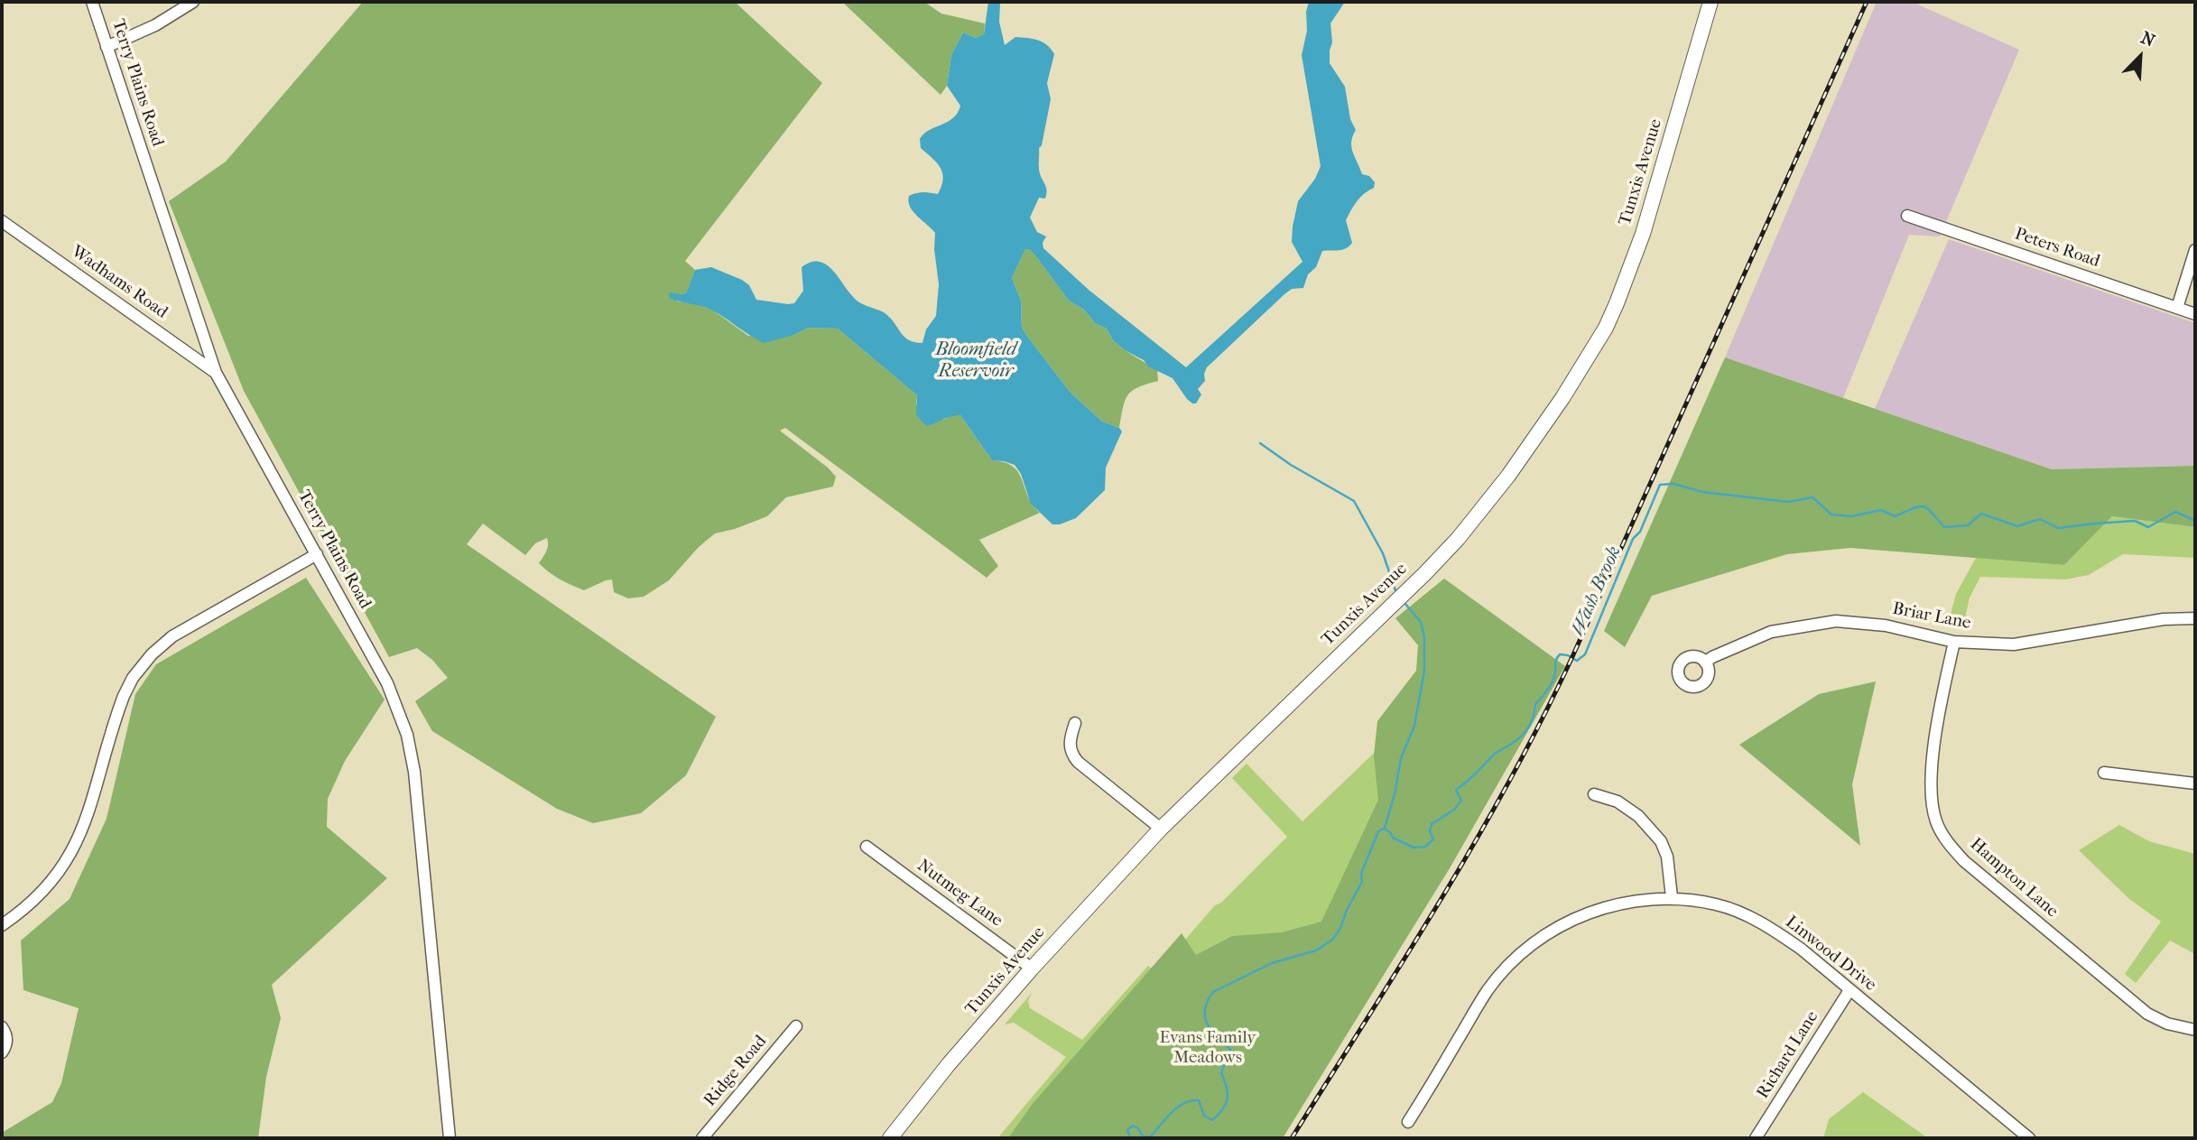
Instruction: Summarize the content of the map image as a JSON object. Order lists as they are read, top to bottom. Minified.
{"streets":{"main road":["Tunxis Avenue"],"street":["Terry Plains Road","Peters Road","Wadhams Road","Briar Lane","Hampton Lane","Nutmeg Lane","Linwood Drive","Richard Lane","Ridge Road"]},"crossings":[["Terry Plains Road","Wadhams Road"],["Tunxis Avenue","Nutmeg Lane"],["Briar Lane","Hampton Lane"],["Linwood Drive","Richard Lane"]],"water":["Bloomfield Reservoir","Wash Brook"],"parks":["Evans Family Meadows"],"north":"top right"}
